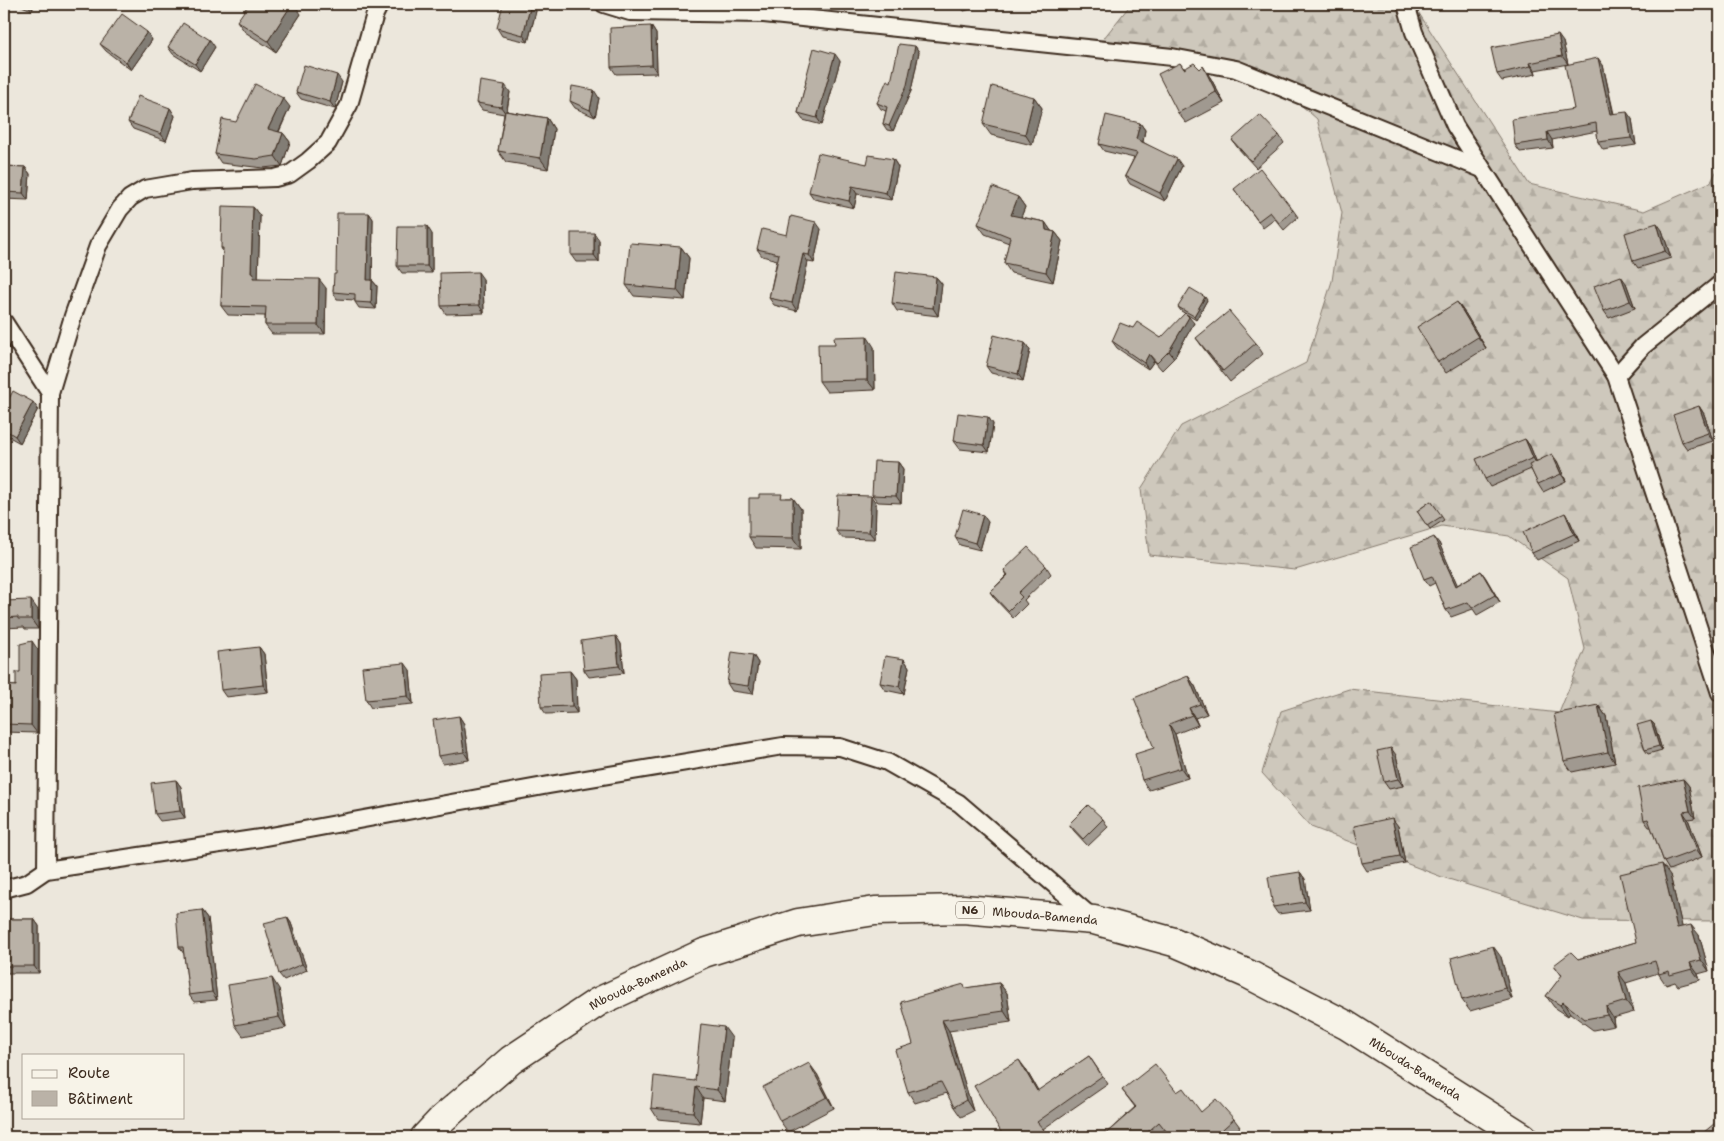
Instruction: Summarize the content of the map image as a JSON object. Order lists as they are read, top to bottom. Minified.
{"streets":{"highway":["N6","Mbouda-Bamenda"]},"legend":["Route","Bâtiment"]}
